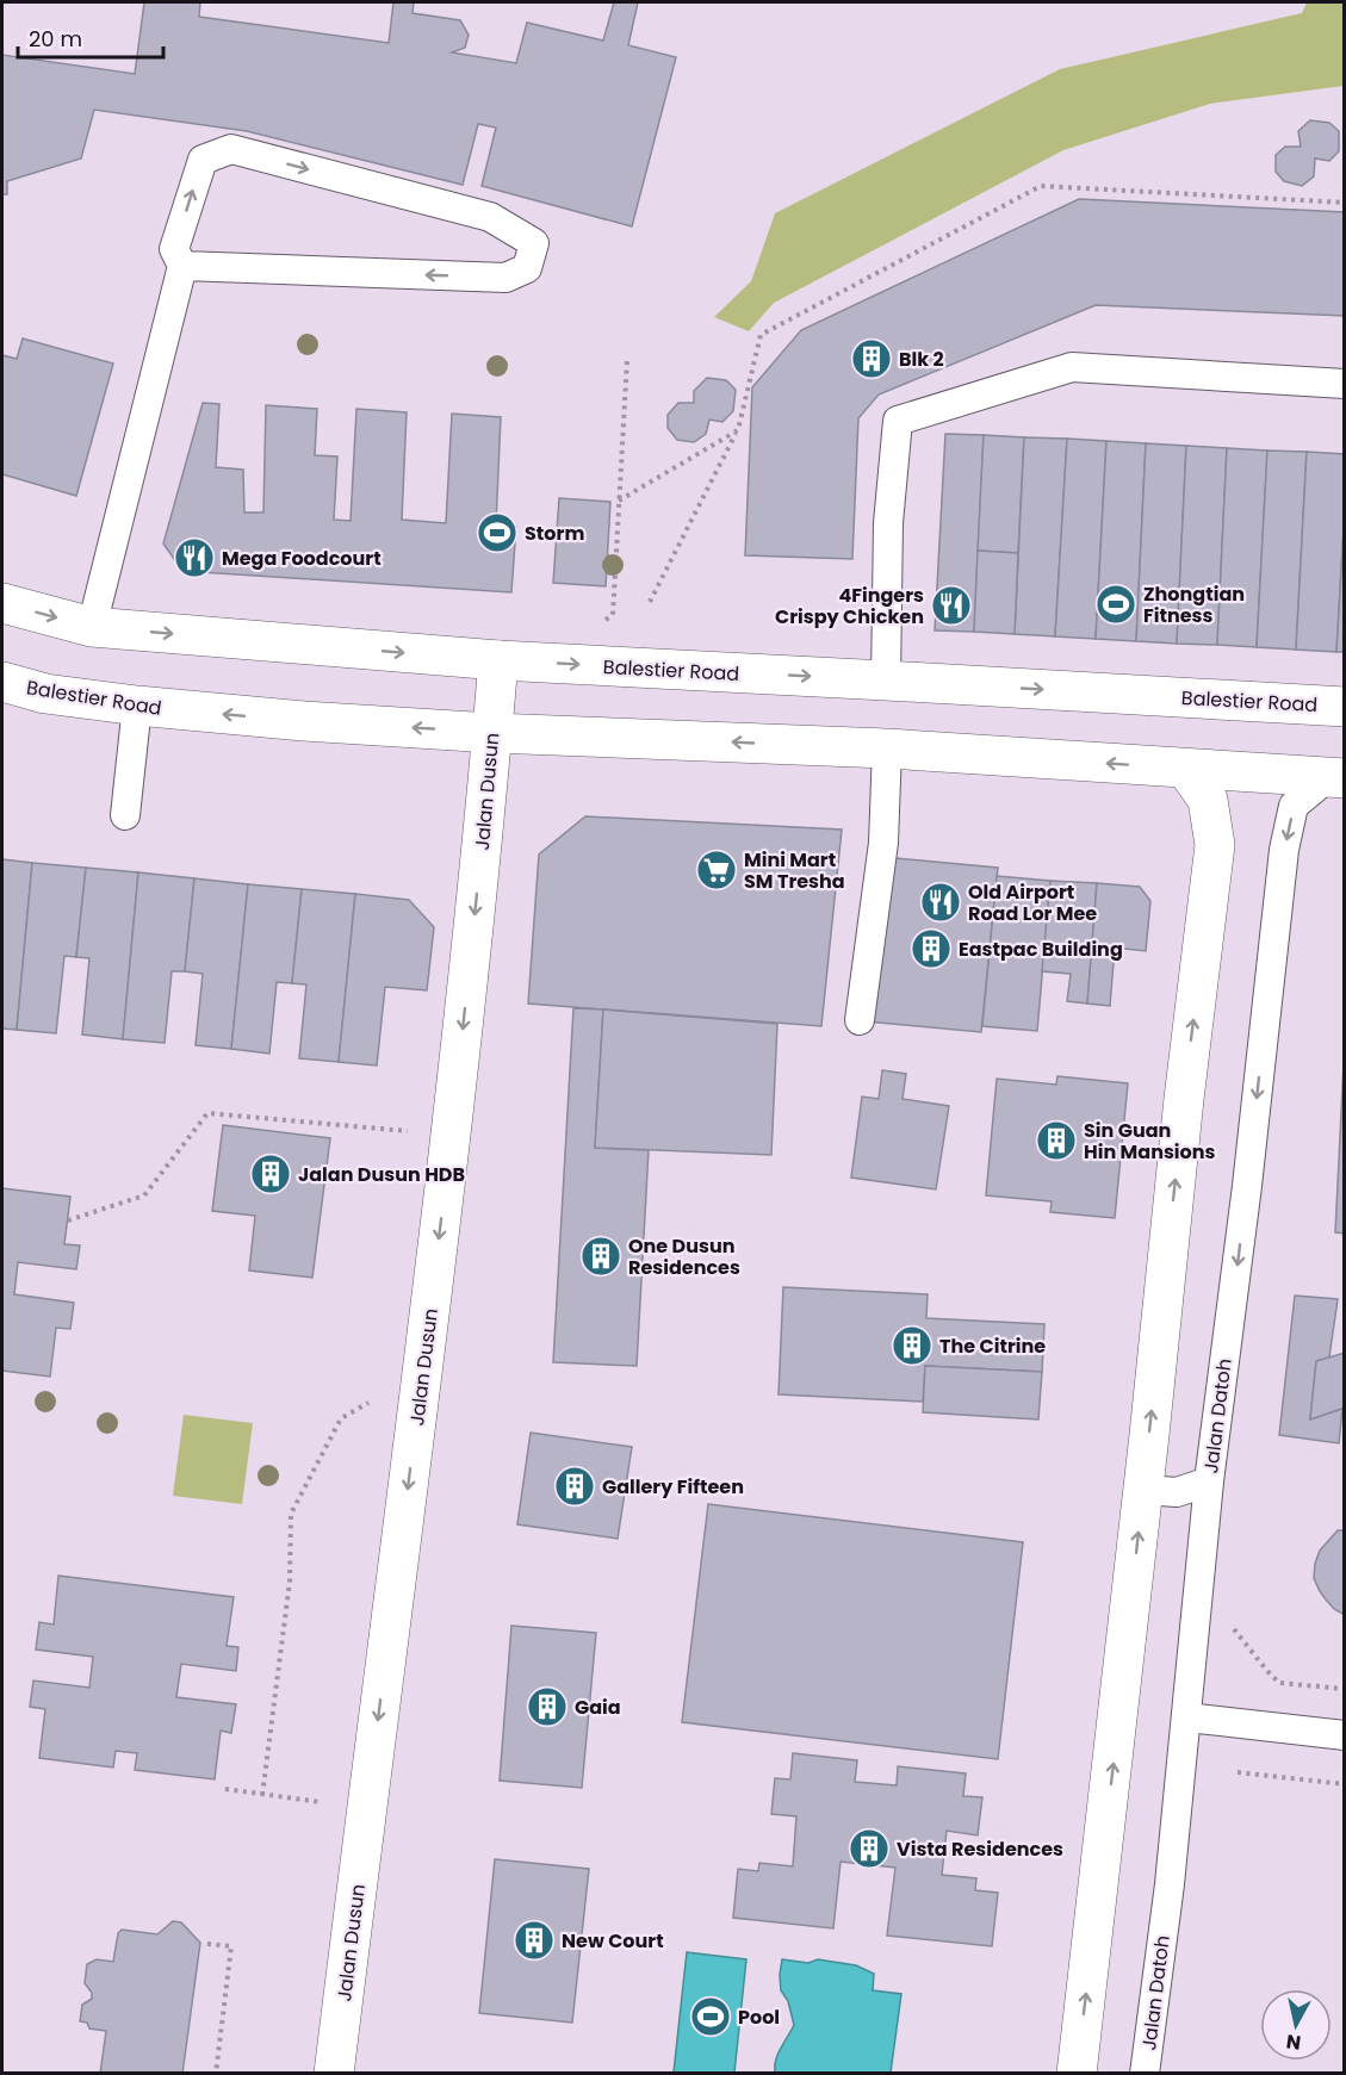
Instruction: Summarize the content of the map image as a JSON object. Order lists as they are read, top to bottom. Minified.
{"streets":{"street":["Balestier Road","Jalan Dusun"],"lane":["Jalan Datoh"]},"crossings":[["Balestier Road","Jalan Dusun"],["Balestier Road","Jalan Datoh"]],"one_way":["Jalan Dusun","Jalan Datoh"],"places":{"building":["Blk 2","Eastpac Building","Sin Guan Hin Mansions","Jalan Dusun HDB","One Dusun Residences","The Citrine","Gallery Fifteen","Gaia","Vista Residences","New Court"],"sports":["Storm","Zhongtian Fitness","Pool"],"restaurant":["Mega Foodcourt","4Fingers Crispy Chicken","Old Airport Road Lor Mee"],"supermarket":["Mini Mart SM Tresha"]},"scale_bar":"20 m","north":"bottom"}
